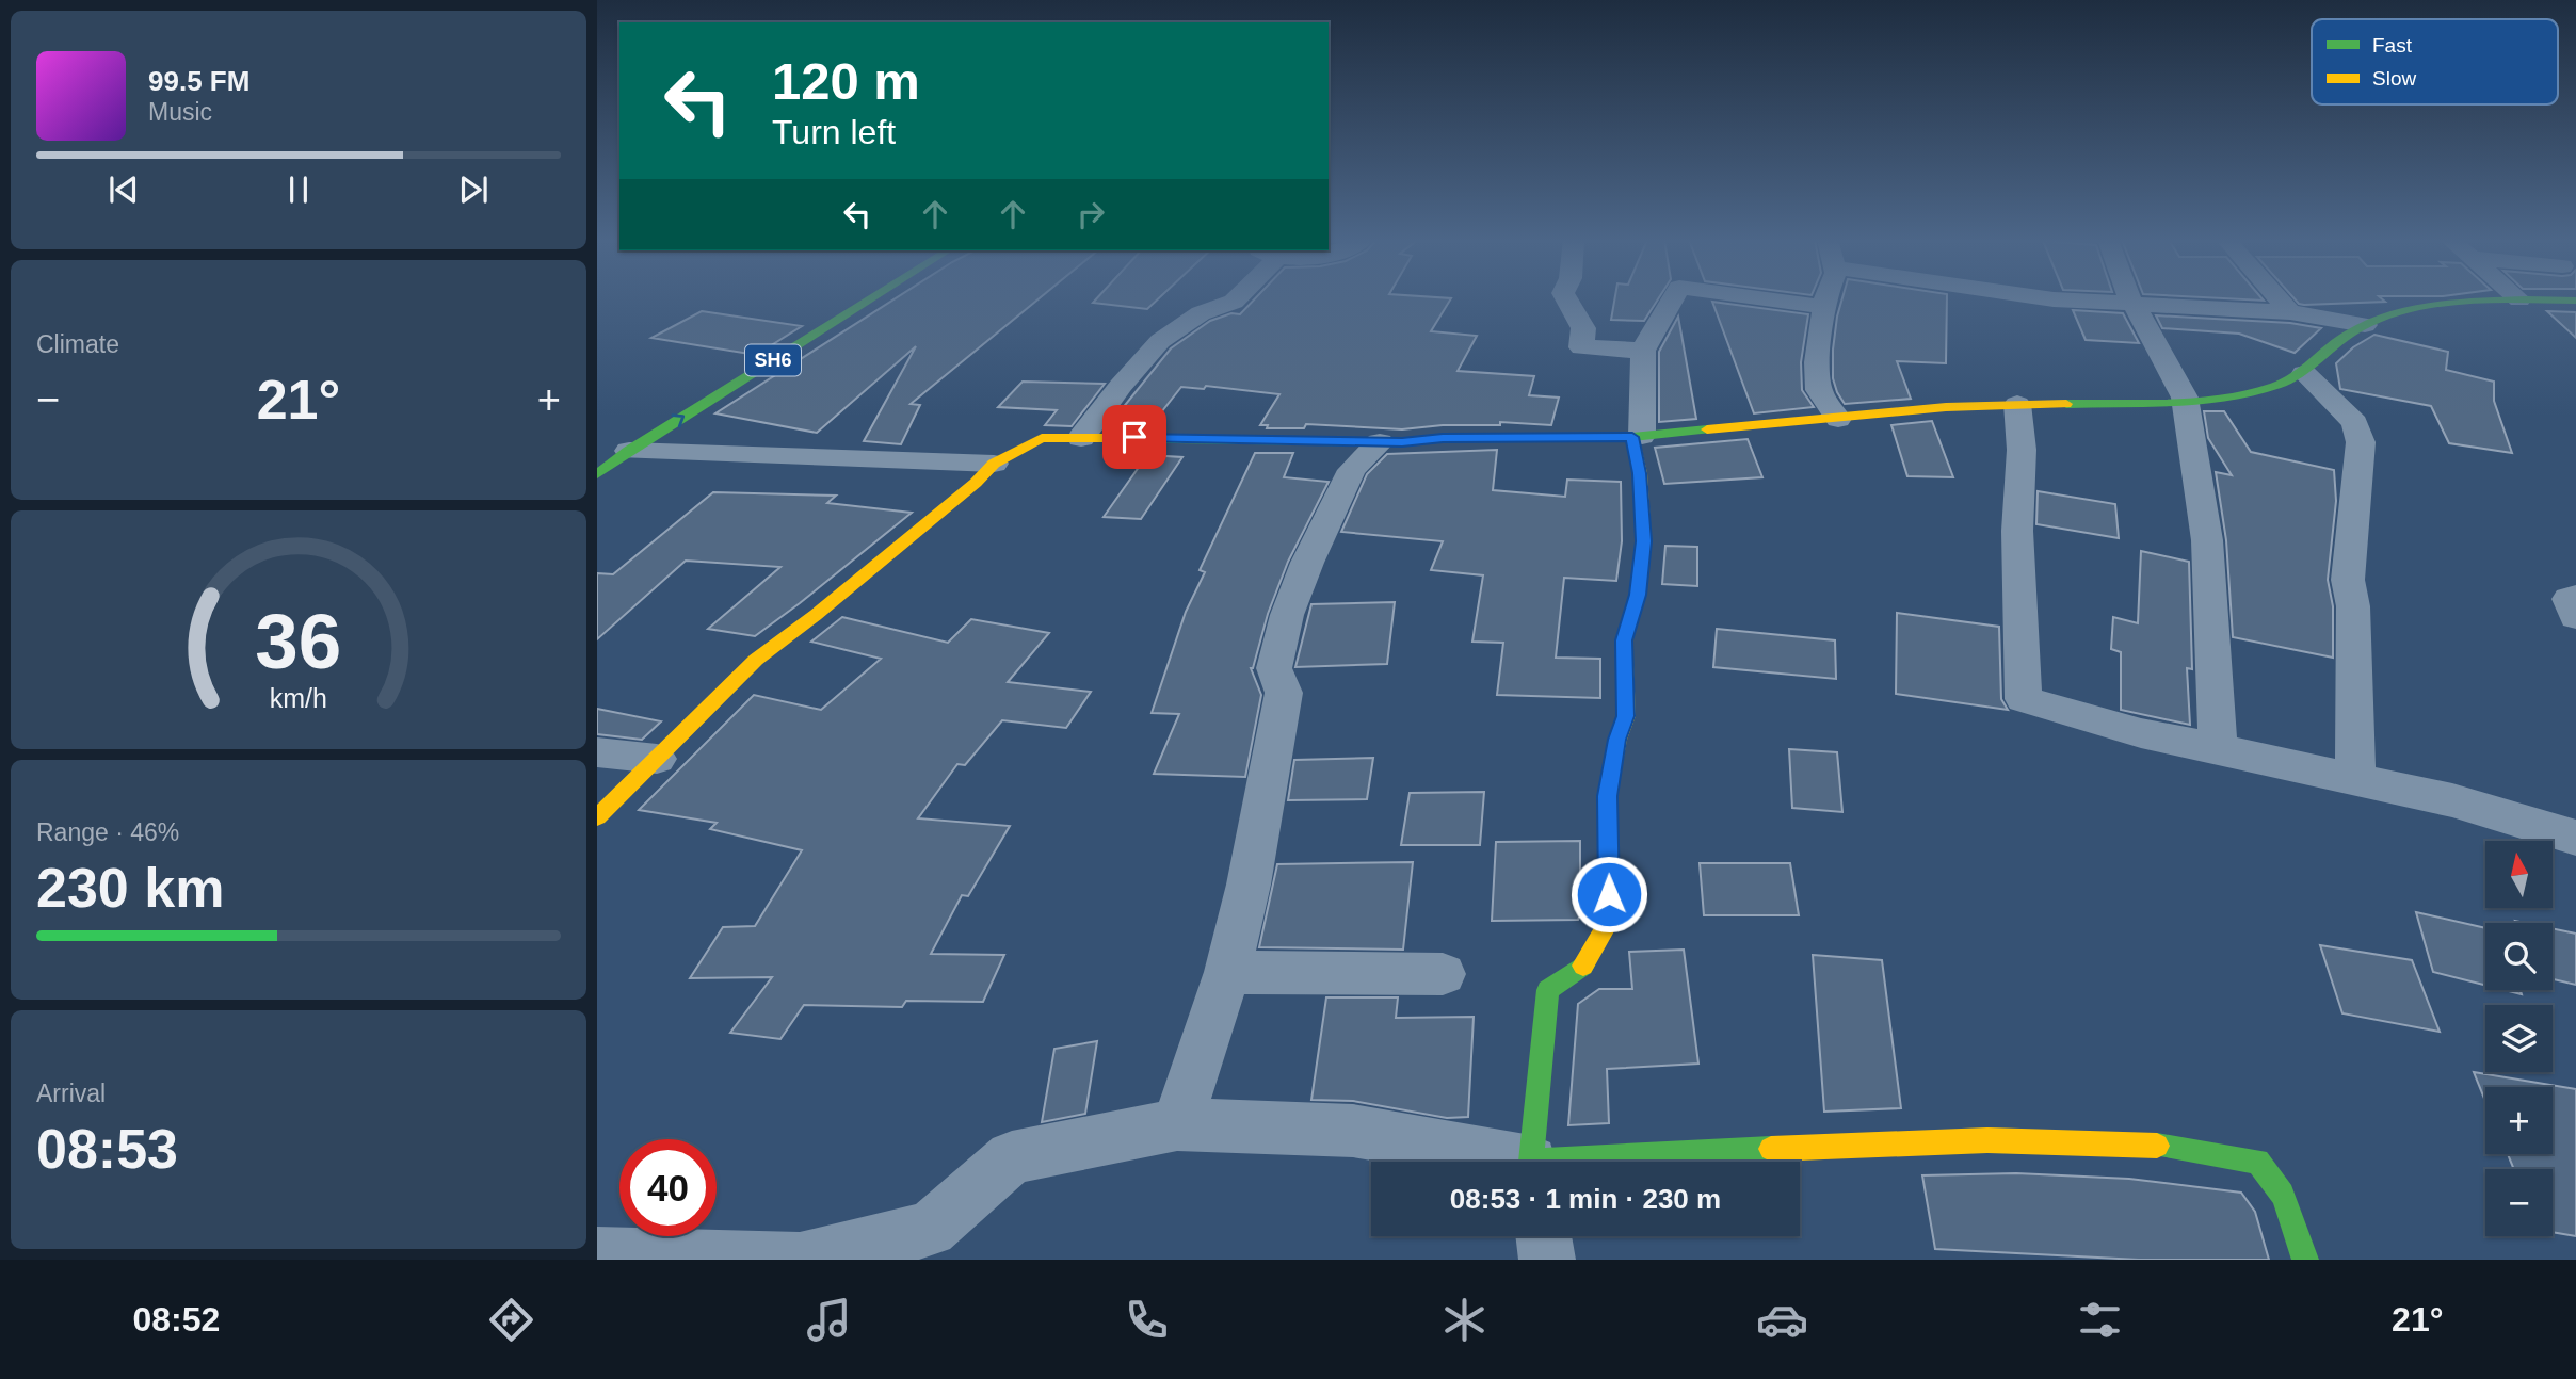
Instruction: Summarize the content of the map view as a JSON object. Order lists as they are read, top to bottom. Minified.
{"streets":{"street":["SH6"]},"legend":["Fast","Slow"],"north":"top","page":{"turn":["120 m","Turn left"],"song":["99.5 FM","Music"],"tile":["Climate",["Range · 46%","230 km"],["Arrival","08:53"]],"heat":["−","21°","+"],"map_buttons":["+","−"],"limit":"40","trip":"08:53 · 1 min · 230 m","tabs":["08:52","21°"],"gauge":["36","km/h"]}}
